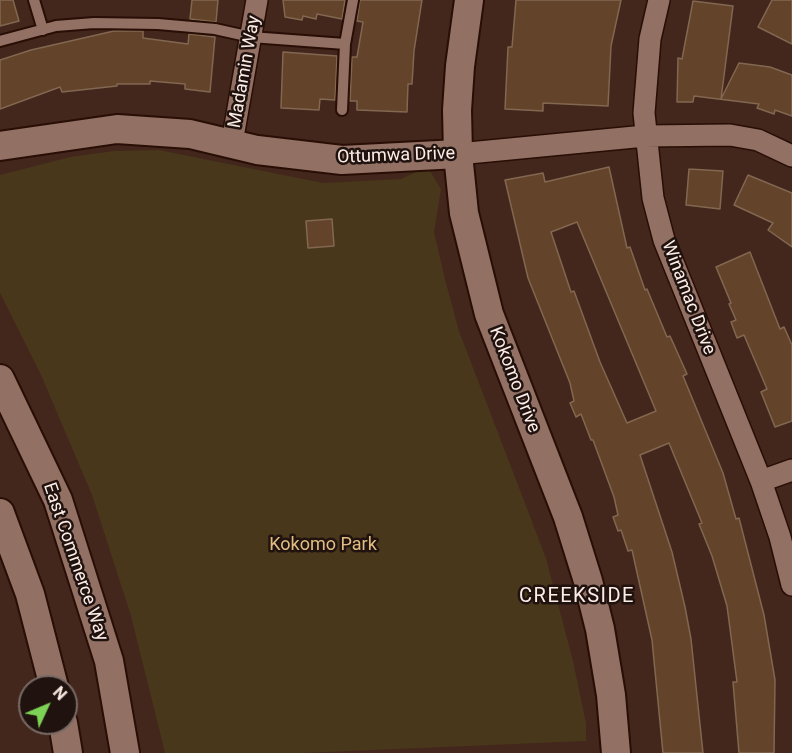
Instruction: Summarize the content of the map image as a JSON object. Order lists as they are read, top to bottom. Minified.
{"streets":{"street":["Madamin Way","Ottumwa Drive","Winamac Drive","Kokomo Drive","East Commerce Way"]},"crossings":[["Madamin Way","Ottumwa Drive"],["Ottumwa Drive","Winamac Drive"],["Ottumwa Drive","Kokomo Drive"]],"districts":["CREEKSIDE"],"parks":["Kokomo Park"],"north":"top right"}
